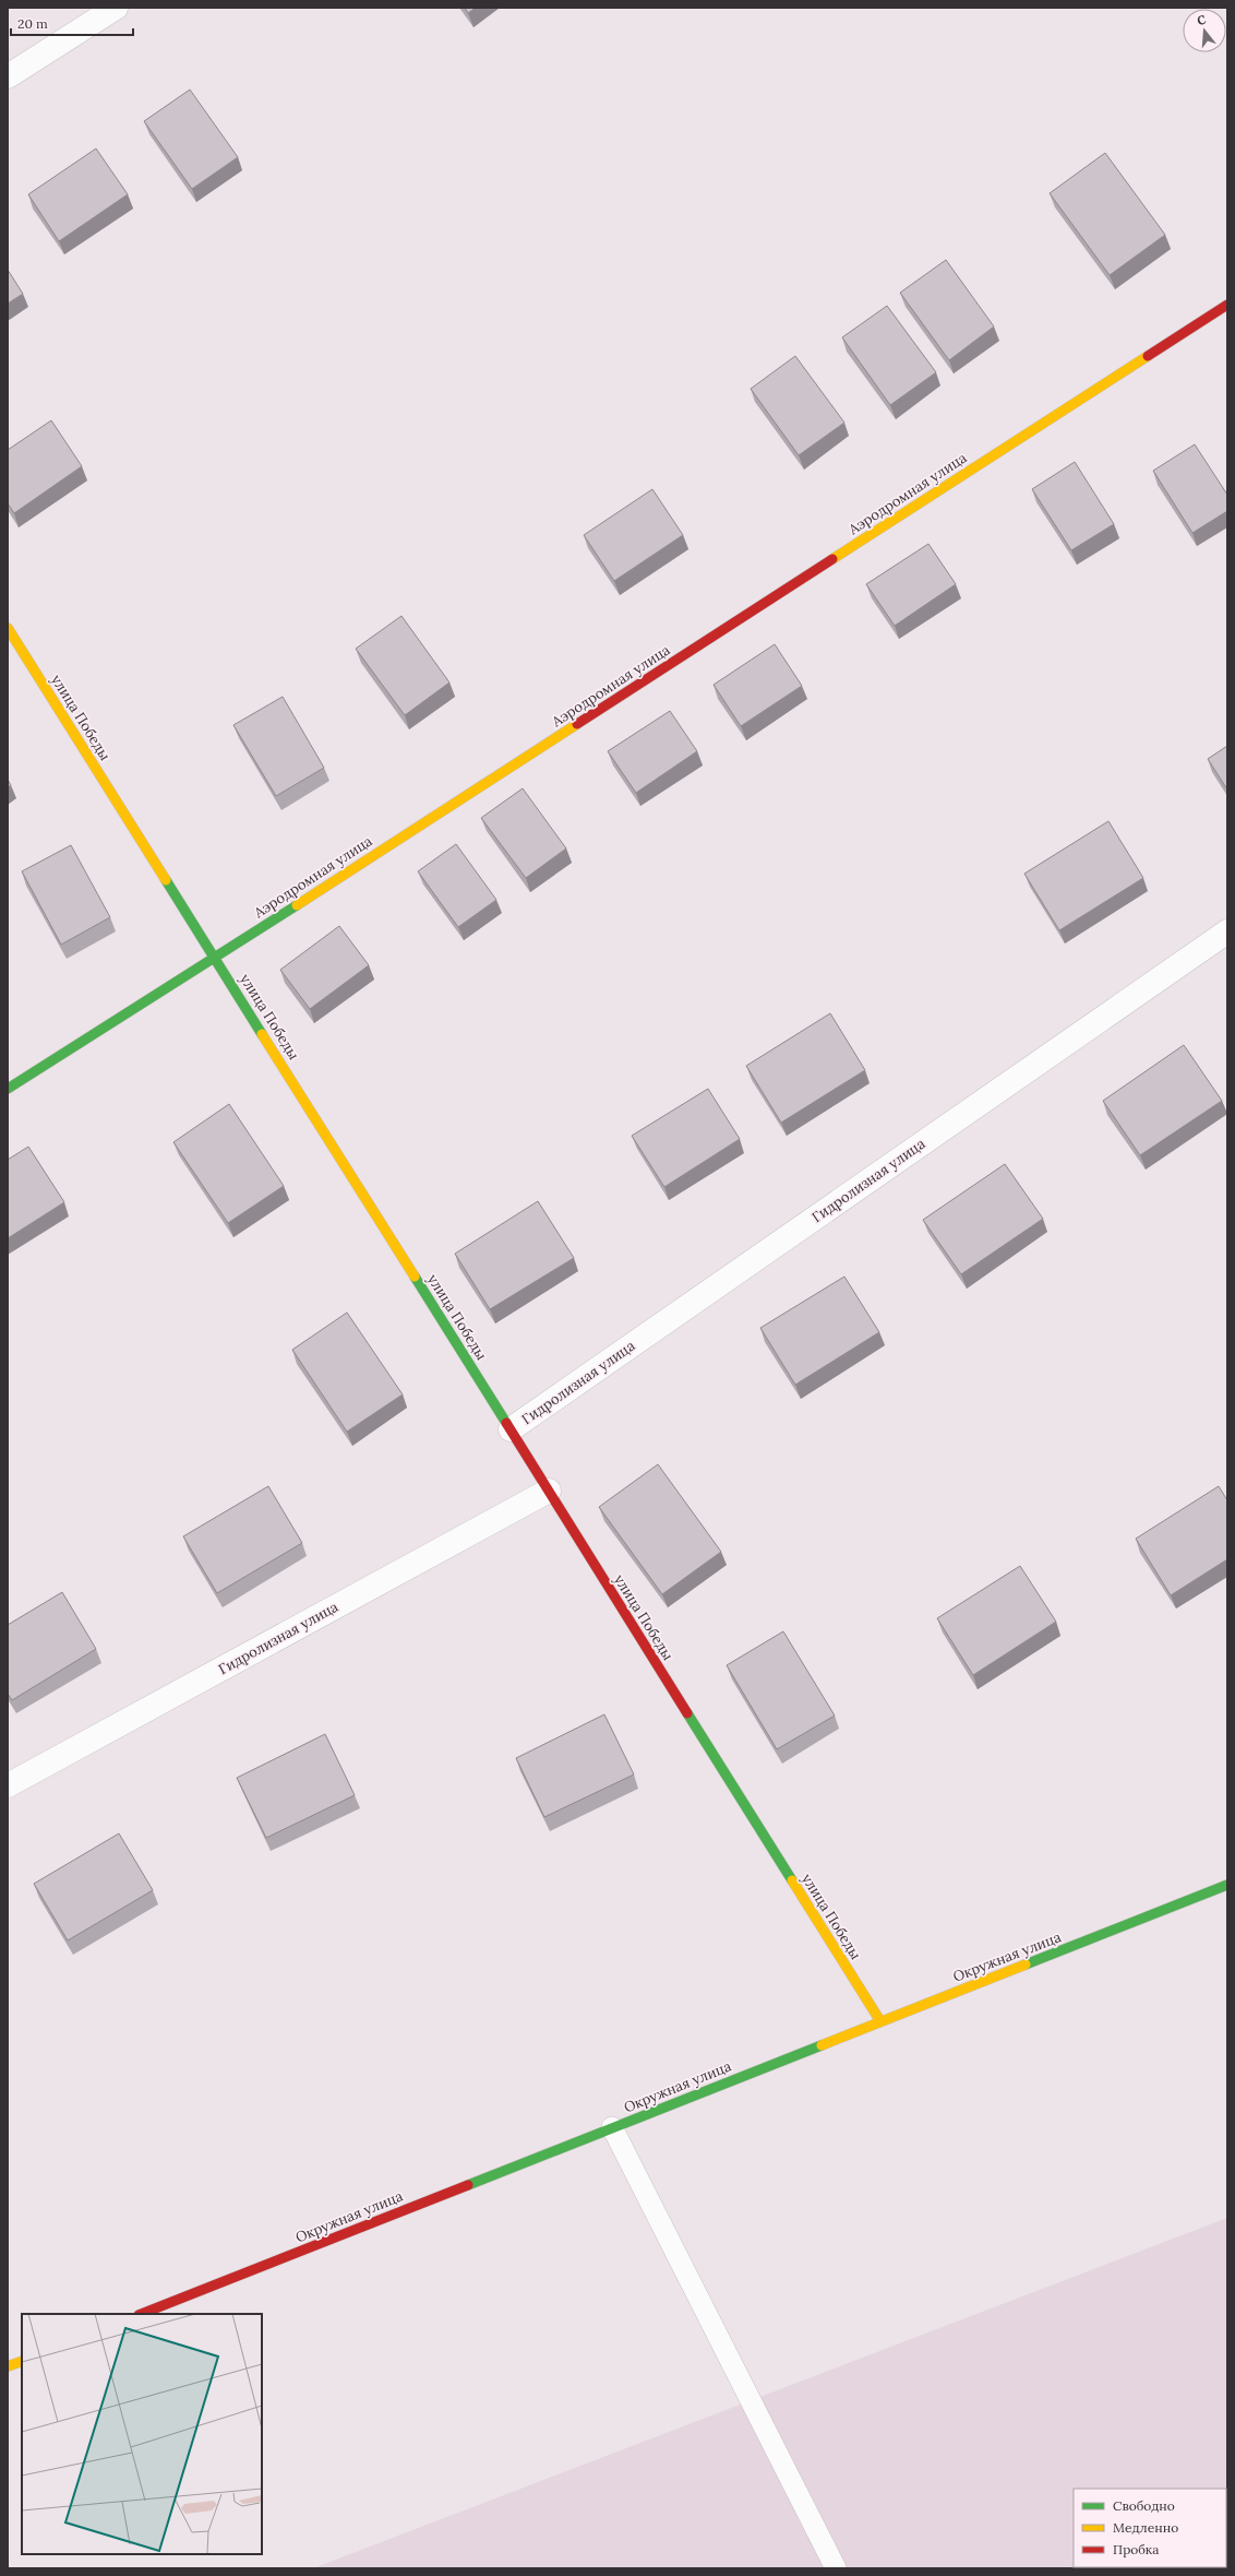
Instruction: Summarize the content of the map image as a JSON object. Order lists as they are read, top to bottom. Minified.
{"streets":{"street":["Аэродромная улица","улица Победы","Гидролизная улица","Окружная улица"]},"crossings":[["Аэродромная улица","улица Победы"],["улица Победы","Гидролизная улица"],["улица Победы","Окружная улица"]],"legend":["Свободно","Медленно","Пробка"],"scale_bar":"20 m","north":"top"}
